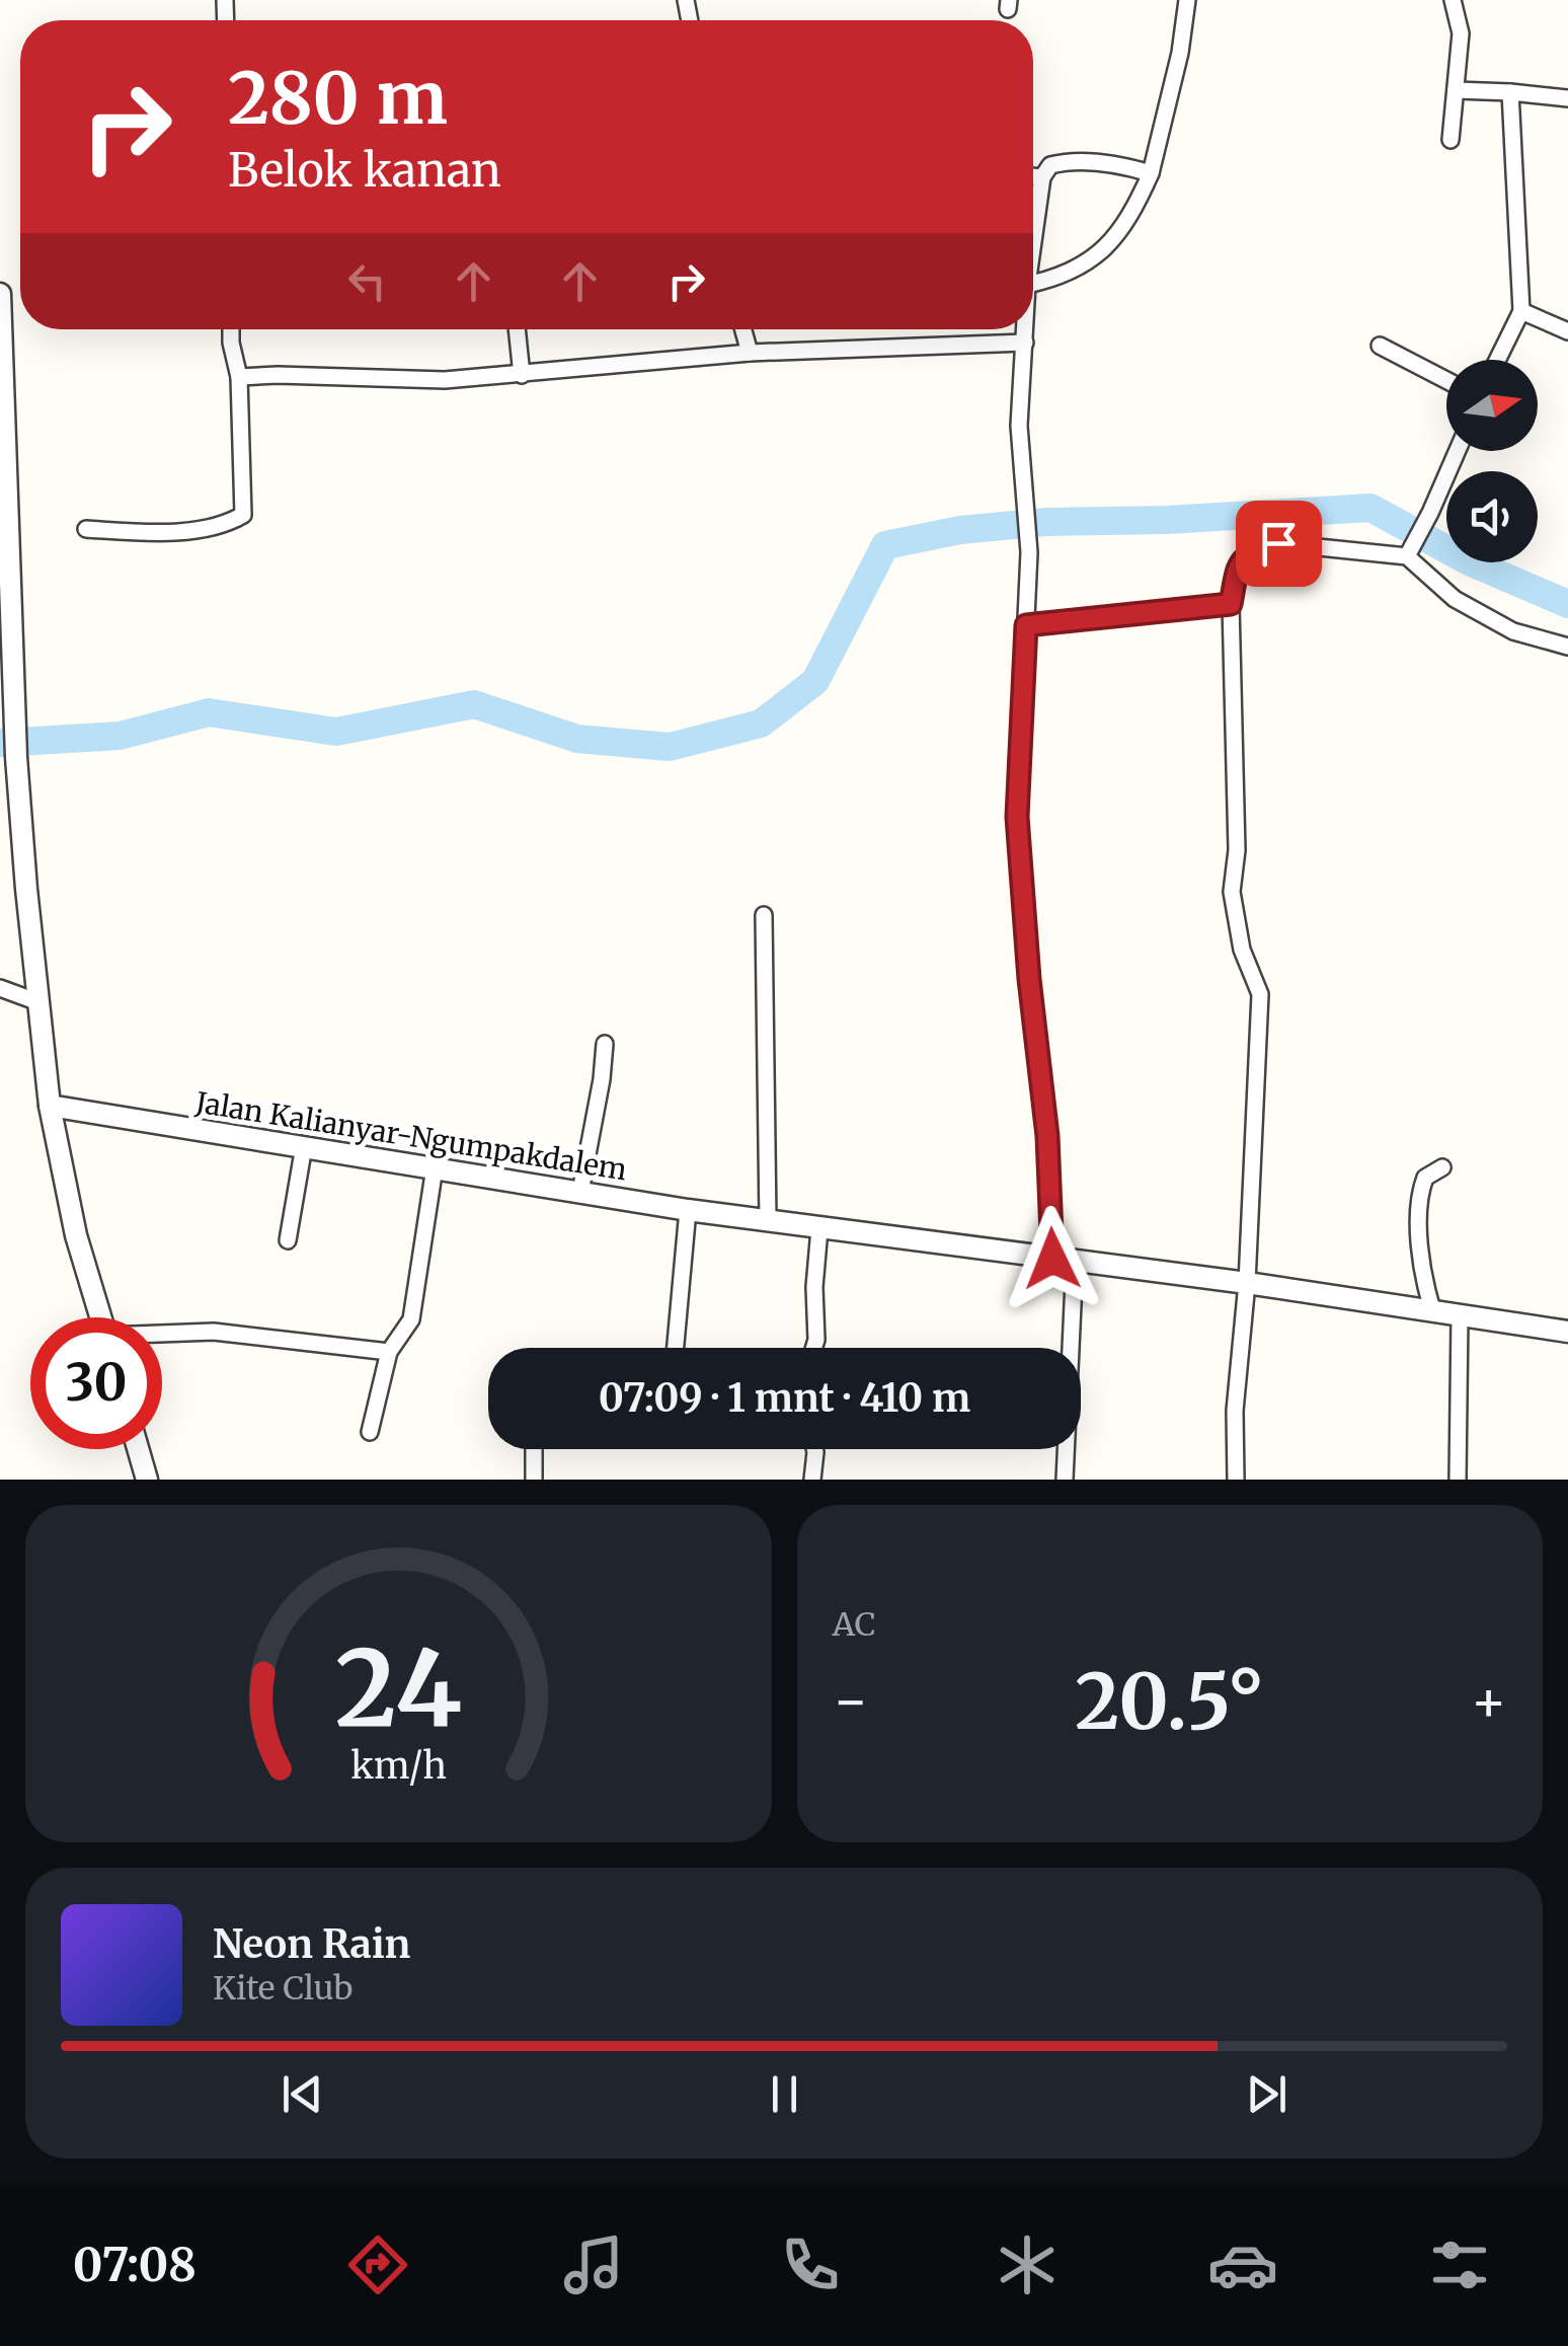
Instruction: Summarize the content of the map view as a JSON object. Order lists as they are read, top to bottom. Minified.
{"streets":{"street":["Jalan Kalianyar-Ngumpakdalem"]},"north":"right","page":{"turn":["280 m","Belok kanan"],"limit":"30","trip":"07:09 · 1 mnt · 410 m","tile":"AC","heat":["−","20.5°","+"],"song":["Neon Rain","Kite Club"],"tabs":"07:08","gauge":["24","km/h"]}}
